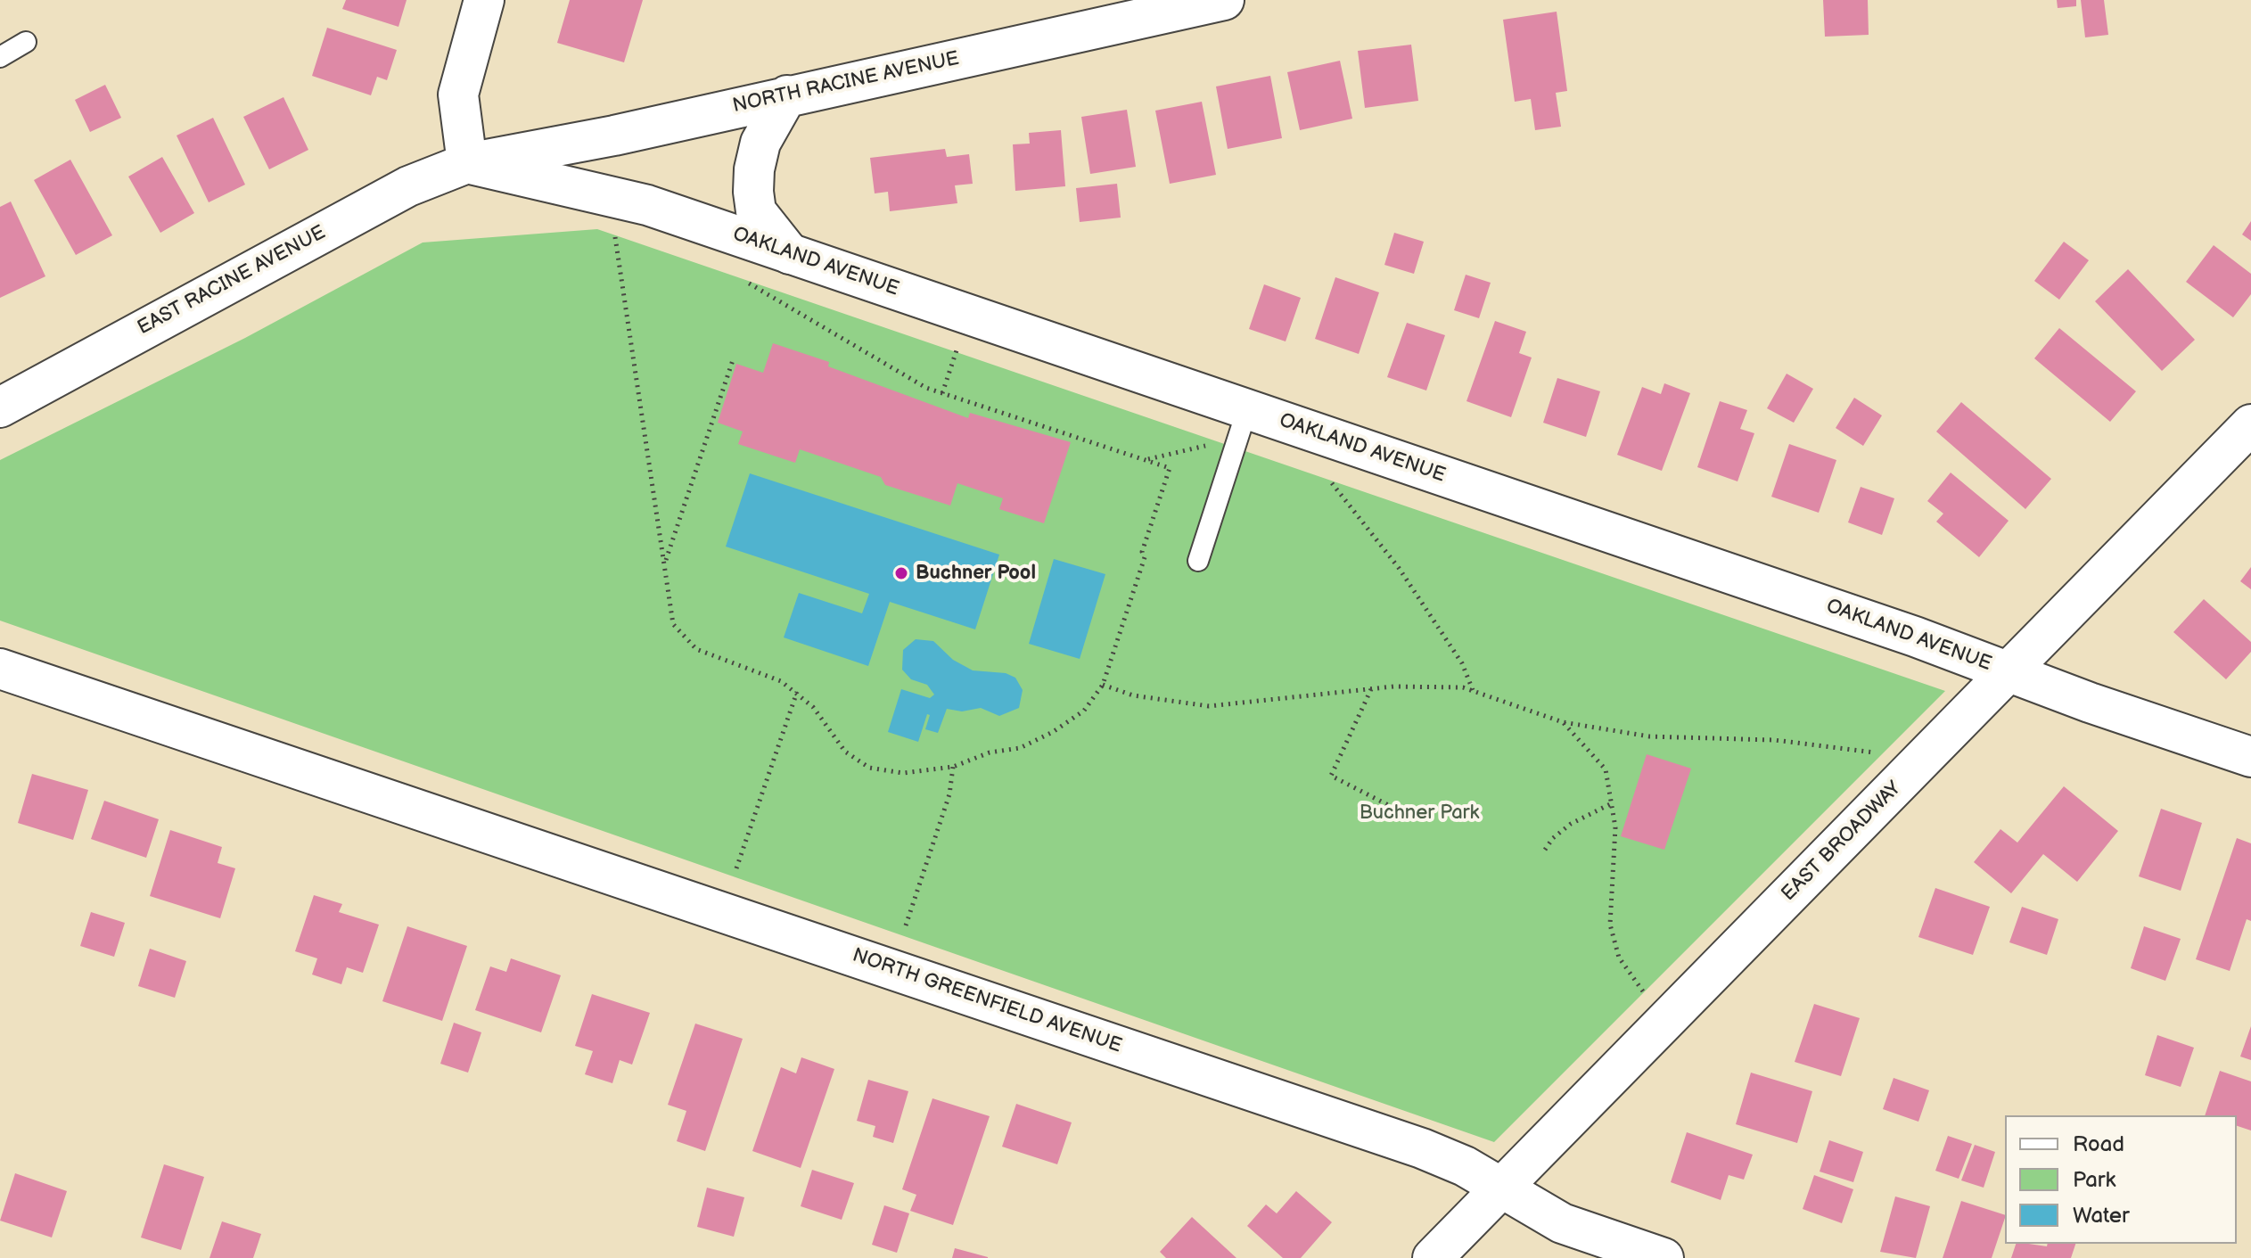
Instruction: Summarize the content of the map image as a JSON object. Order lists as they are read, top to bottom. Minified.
{"streets":{"street":["NORTH RACINE AVENUE","OAKLAND AVENUE","EAST RACINE AVENUE","EAST BROADWAY","NORTH GREENFIELD AVENUE"]},"crossings":[["NORTH RACINE AVENUE","OAKLAND AVENUE"],["NORTH RACINE AVENUE","EAST RACINE AVENUE"],["OAKLAND AVENUE","EAST RACINE AVENUE"],["OAKLAND AVENUE","EAST BROADWAY"],["EAST BROADWAY","NORTH GREENFIELD AVENUE"]],"parks":["Buchner Park"],"places":["Buchner Pool"],"legend":["Road","Park","Water"]}
